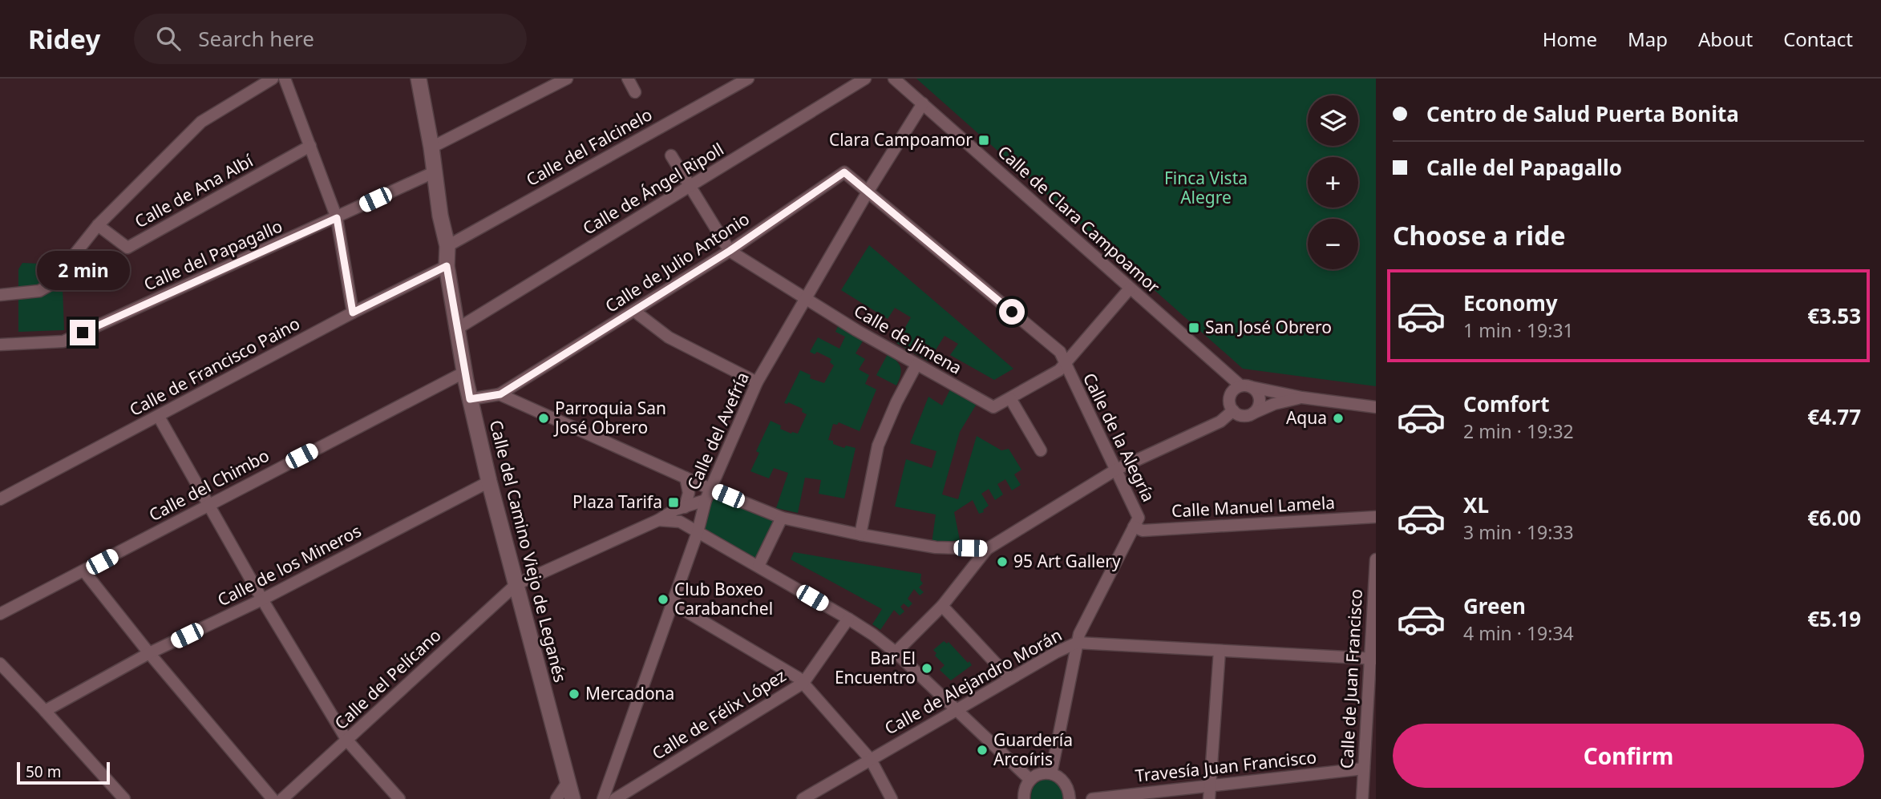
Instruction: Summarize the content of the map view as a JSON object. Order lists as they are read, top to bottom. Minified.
{"streets":{"street":["Calle del Falcinelo","Calle de Ángel Ripoll","Calle de Ana Albí","Calle de Clara Campoamor","Calle del Papagallo","Calle de Julio Antonio","Calle de Jimena","Calle de Francisco Paino","Calle del Avefría","Calle de la Alegría","Calle del Chimbo","Calle Manuel Lamela","Calle del Camino Viejo de Leganés","Calle de los Mineros","Calle de Juan Francisco","Calle del Pelícano","Calle de Alejandro Morán","Calle de Félix López","Travesía Juan Francisco"]},"crossings":[["Calle del Falcinelo","Calle del Camino Viejo de Leganés"],["Calle de Ángel Ripoll","Calle del Camino Viejo de Leganés"],["Calle de Clara Campoamor","Calle del Avefría"],["Calle del Papagallo","Calle del Camino Viejo de Leganés"],["Calle de Julio Antonio","Calle de Jimena"],["Calle de Julio Antonio","Calle del Avefría"],["Calle de Julio Antonio","Calle de la Alegría"],["Calle de Jimena","Calle del Avefría"],["Calle de Francisco Paino","Calle del Camino Viejo de Leganés"],["Calle del Avefría","Calle de la Alegría"],["Calle del Avefría","Calle del Pelícano"],["Calle de la Alegría","Calle Manuel Lamela"],["Calle de la Alegría","Calle de Alejandro Morán"],["Calle del Chimbo","Calle del Camino Viejo de Leganés"],["Calle del Camino Viejo de Leganés","Calle de los Mineros"],["Calle del Camino Viejo de Leganés","Calle del Pelícano"],["Calle de Juan Francisco","Calle de Alejandro Morán"],["Calle de Juan Francisco","Travesía Juan Francisco"]],"parks":["Finca Vista Alegre"],"places":{"transit":["Clara Campoamor","San José Obrero","Plaza Tarifa"],"other":["Parroquia San José Obrero","Aqua","95 Art Gallery","Club Boxeo Carabanchel","Bar El Encuentro","Mercadona","Guardería Arcoíris"]},"scale_bar":"50 m","page":{"header":"Ridey","search":"Search here","nav":["Home","Map","About","Contact"],"banner":["Centro de Salud Puerta Bonita","Calle del Papagallo"],"map_buttons":["+","−"],"heading":"Choose a ride","bubble":"2 min","list":[{"name":"Economy","note":"1 min · 19:31","value":"€3.53"},{"name":"Comfort","note":"2 min · 19:32","value":"€4.77"},{"name":"XL","note":"3 min · 19:33","value":"€6.00"},{"name":"Green","note":"4 min · 19:34","value":"€5.19"}],"buttons":"Confirm","scale":"50 m"}}
